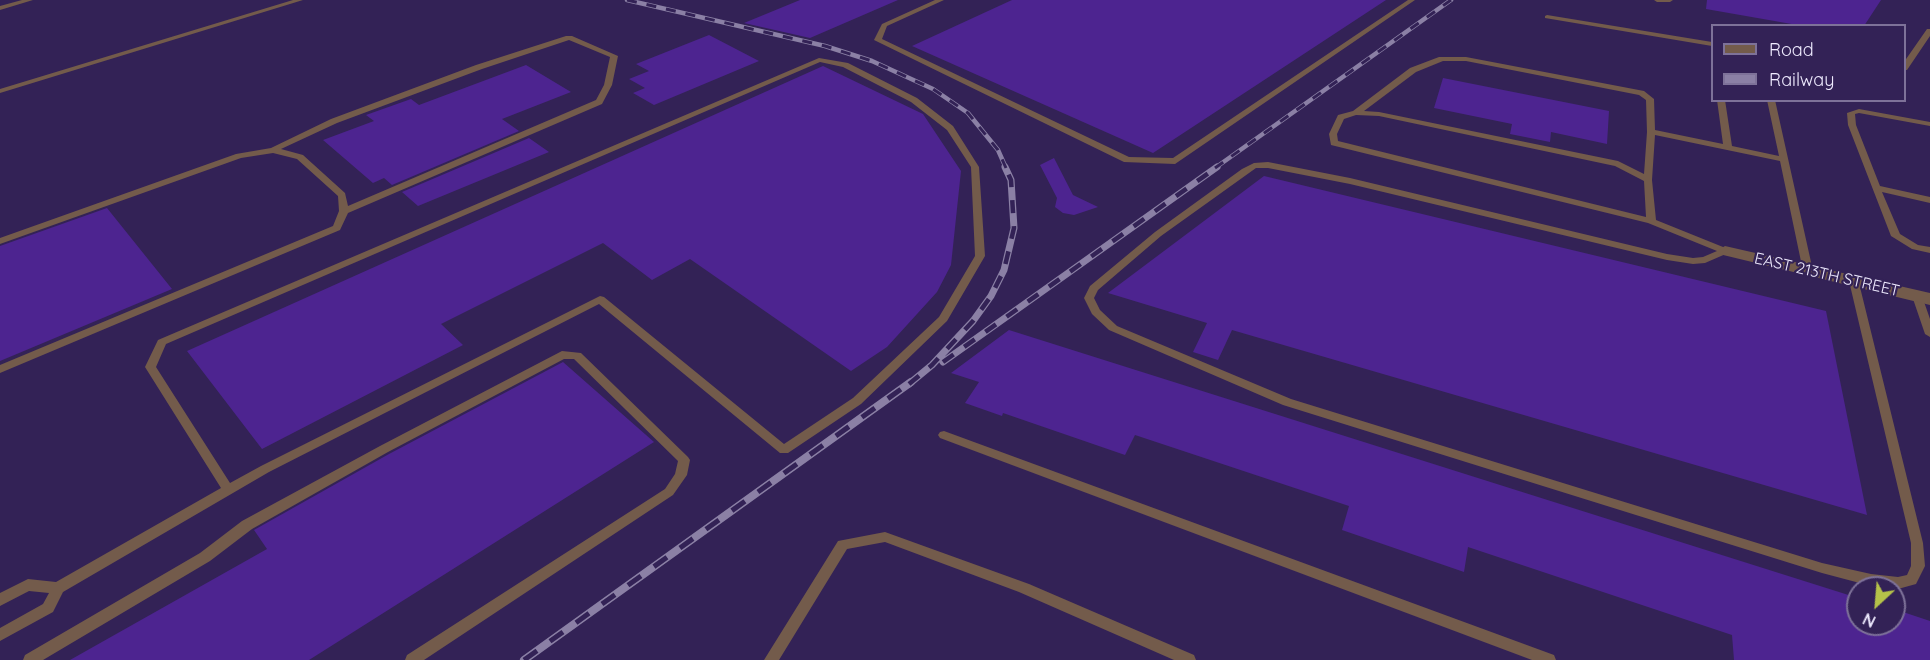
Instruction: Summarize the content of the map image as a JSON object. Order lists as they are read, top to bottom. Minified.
{"streets":{"street":["EAST 213TH STREET"]},"legend":["Road","Railway"],"north":"bottom left"}
